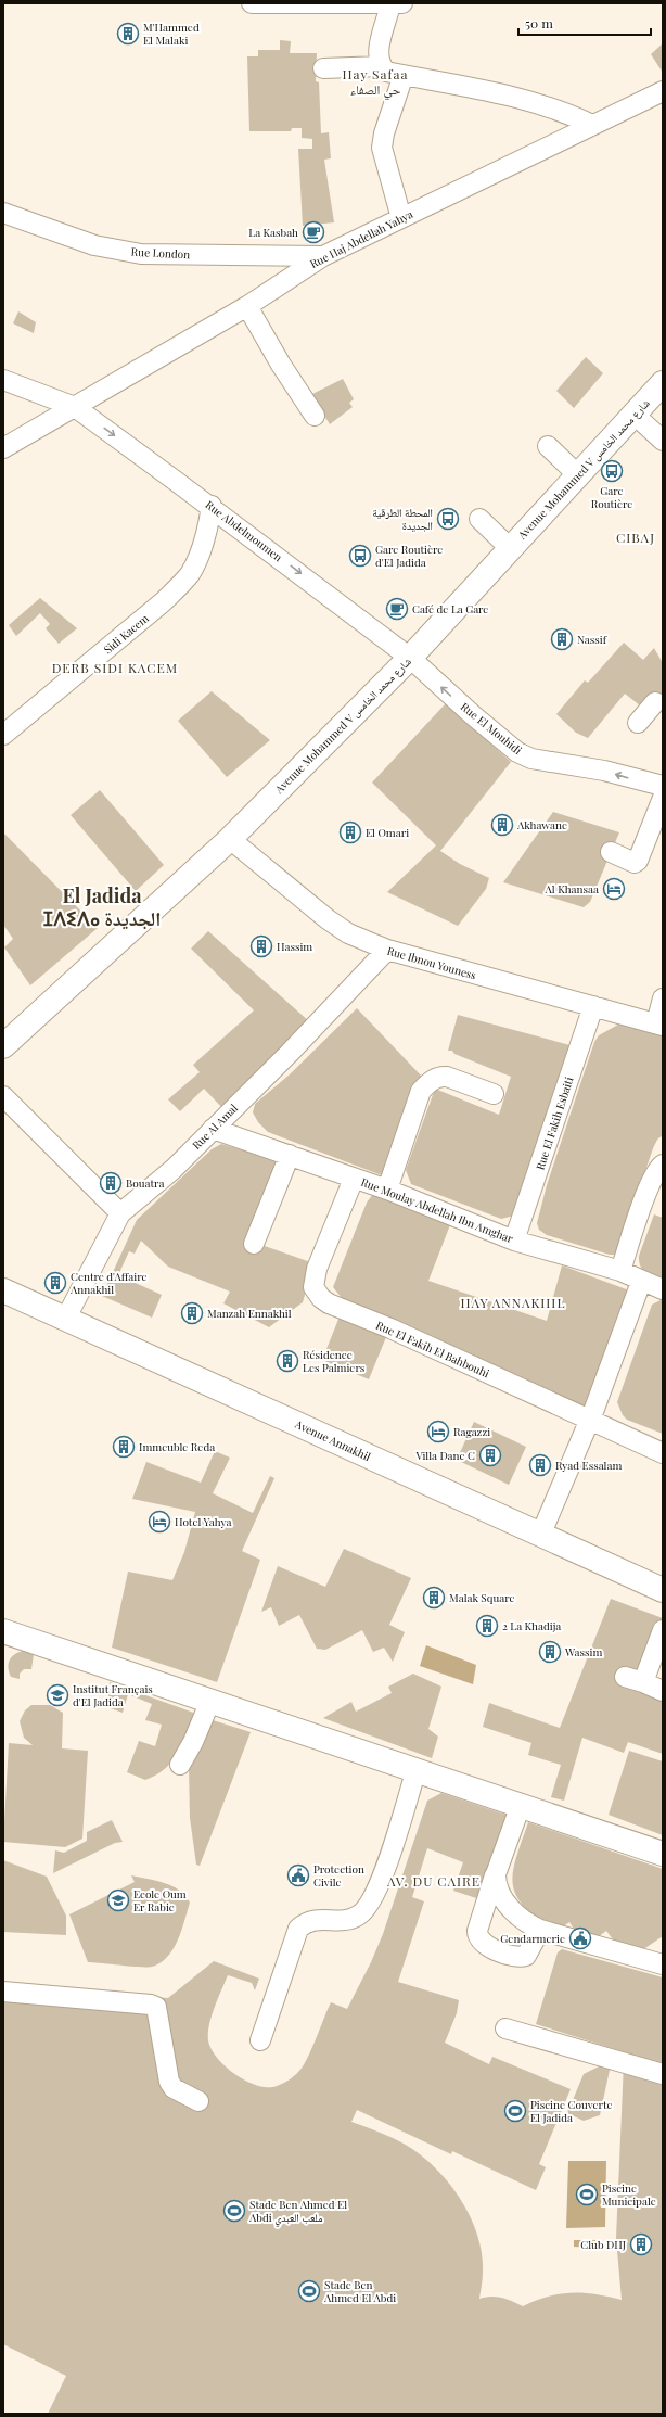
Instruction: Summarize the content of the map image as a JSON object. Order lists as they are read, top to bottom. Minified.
{"streets":{"street":["Rue Haj Abdellah Yahya","Rue London","Avenue Mohammed V شارع محمد الخامس","Rue Abdelmoumen","Sidi Kacem","Rue El Mouhidi","Rue Ibnou Youness","Rue El Fakih Esbaiti","Rue Al Amal","Rue Moulay Abdellah Ibn Amghar","Rue El Fakih El Bahbouhi","Avenue Annakhil"]},"crossings":[["Rue Haj Abdellah Yahya","Rue London"],["Rue Haj Abdellah Yahya","Rue Abdelmoumen"],["Avenue Mohammed V شارع محمد الخامس","Rue Abdelmoumen"],["Avenue Mohammed V شارع محمد الخامس","Rue El Mouhidi"],["Avenue Mohammed V شارع محمد الخامس","Rue Ibnou Youness"],["Rue Abdelmoumen","Sidi Kacem"],["Rue Abdelmoumen","Rue El Mouhidi"],["Rue Ibnou Youness","Rue El Fakih Esbaiti"],["Rue Ibnou Youness","Rue Al Amal"],["Rue El Fakih Esbaiti","Rue Moulay Abdellah Ibn Amghar"],["Rue Al Amal","Rue Moulay Abdellah Ibn Amghar"],["Rue Al Amal","Avenue Annakhil"],["Rue Moulay Abdellah Ibn Amghar","Rue El Fakih El Bahbouhi"]],"one_way":["Rue El Mouhidi"],"districts":["Hay Safaa حي الصفاء","CIBAJ","DERB SIDI KACEM","El Jadida ⵊⴷⵉⴷⴰ الجديدة","HAY ANNAKHIL","AV. DU CAIRE"],"places":{"building":["M'Hammed El Malaki","Nassif","Akhawane","El Omari","Hassim","Bouatra","Centre d'Affaire Annakhil","Manzah Ennakhil","Résidence Les Palmiers","Immeuble Reda","Villa Dane C","Ryad Essalam","Malak Square","2 La Khadija","Wassim","Club DHJ"],"cafe":["La Kasbah","Café de La Gare"],"bus stop":["Gare Routière","المحطة الطرقية الجديدة","Gare Routière d'El Jadida"],"hotel":["Al Khansaa","Ragazzi","Hotel Yahya"],"school or university":["Institut Français d'El Jadida","Ecole Oum Er Rabie"],"public building":["Protection Civile","Gendarmerie"],"sports":["Piscine Couverte El Jadida","Piscine Municipale","Stade Ben Ahmed El Abdi ملعب العبدي","Stade Ben Ahmed El Abdi"]},"scale_bar":"50 m"}
